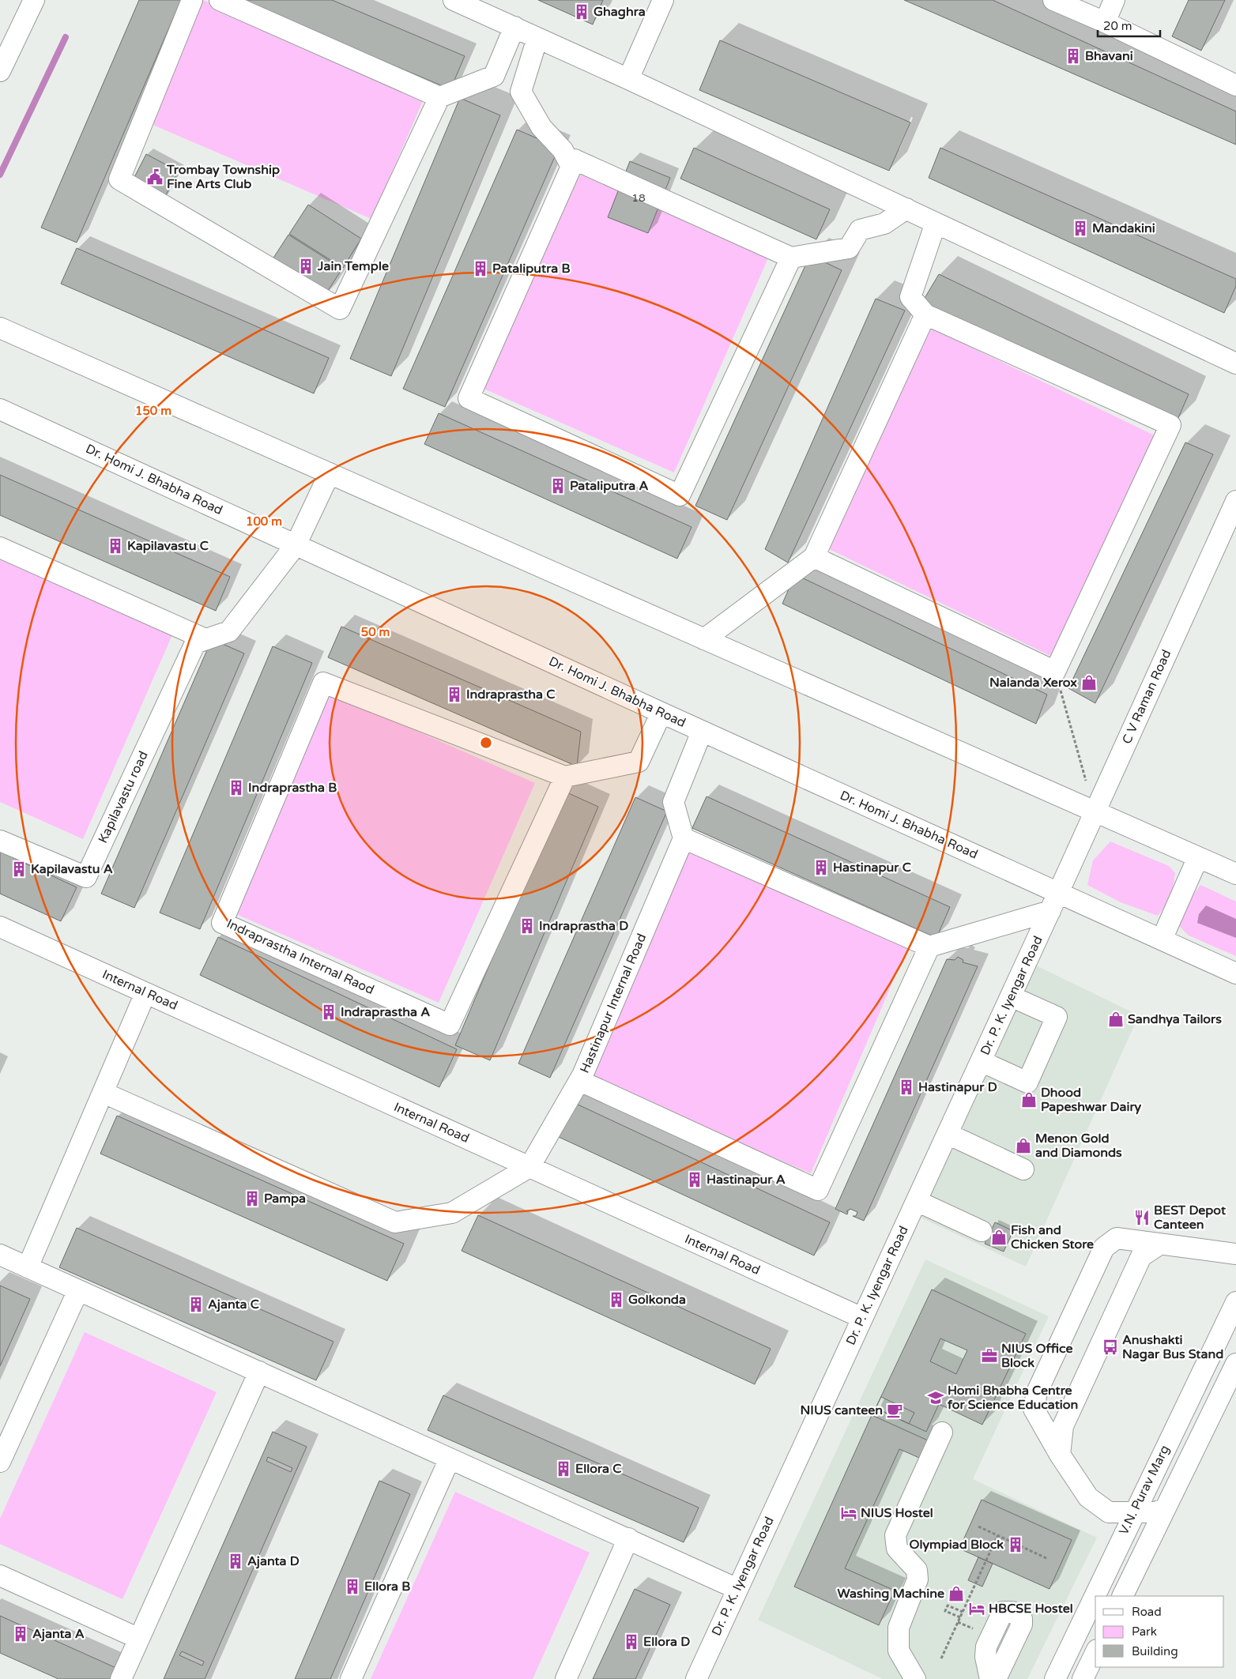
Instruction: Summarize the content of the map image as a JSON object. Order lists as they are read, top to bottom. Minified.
{"streets":{"street":["Dr. Homi J. Bhabha Road","C V Raman Road","Kapilavastu road","Indraprastha Internal Raod","Internal Road","Dr. P. K. Iyengar Road","Hastinapur Internal Road","V.N. Purav Marg"]},"crossings":[["Dr. Homi J. Bhabha Road","C V Raman Road"],["Dr. Homi J. Bhabha Road","Kapilavastu road"],["Dr. Homi J. Bhabha Road","Dr. P. K. Iyengar Road"],["C V Raman Road","Dr. P. K. Iyengar Road"],["Internal Road","Dr. P. K. Iyengar Road"]],"places":{"building":["Ghaghra","Bhavani","Mandakini","Jain Temple","Pataliputra B","Pataliputra A","Kapilavastu C","Indraprastha C","Indraprastha B","Hastinapur C","Kapilavastu A","Indraprastha D","Indraprastha A","Hastinapur D","Hastinapur A","Pampa","Golkonda","Ajanta C","Ellora C","Olympiad Block","Ajanta D","Ellora B","Ajanta A","Ellora D"],"public building":["Trombay Township Fine Arts Club"],"shop":["Nalanda Xerox","Sandhya Tailors","Dhood Papeshwar Dairy","Menon Gold and Diamonds","Fish and Chicken Store","Washing Machine"],"restaurant":["BEST Depot Canteen"],"bus stop":["Anushakti Nagar Bus Stand"],"office":["NIUS Office Block"],"school or university":["Homi Bhabha Centre for Science Education"],"cafe":["NIUS canteen"],"hotel":["NIUS Hostel","HBCSE Hostel"]},"house_numbers":["18"],"legend":["Road","Park","Building"],"scale_bar":"20 m","rings":["150 m","100 m","50 m"]}
